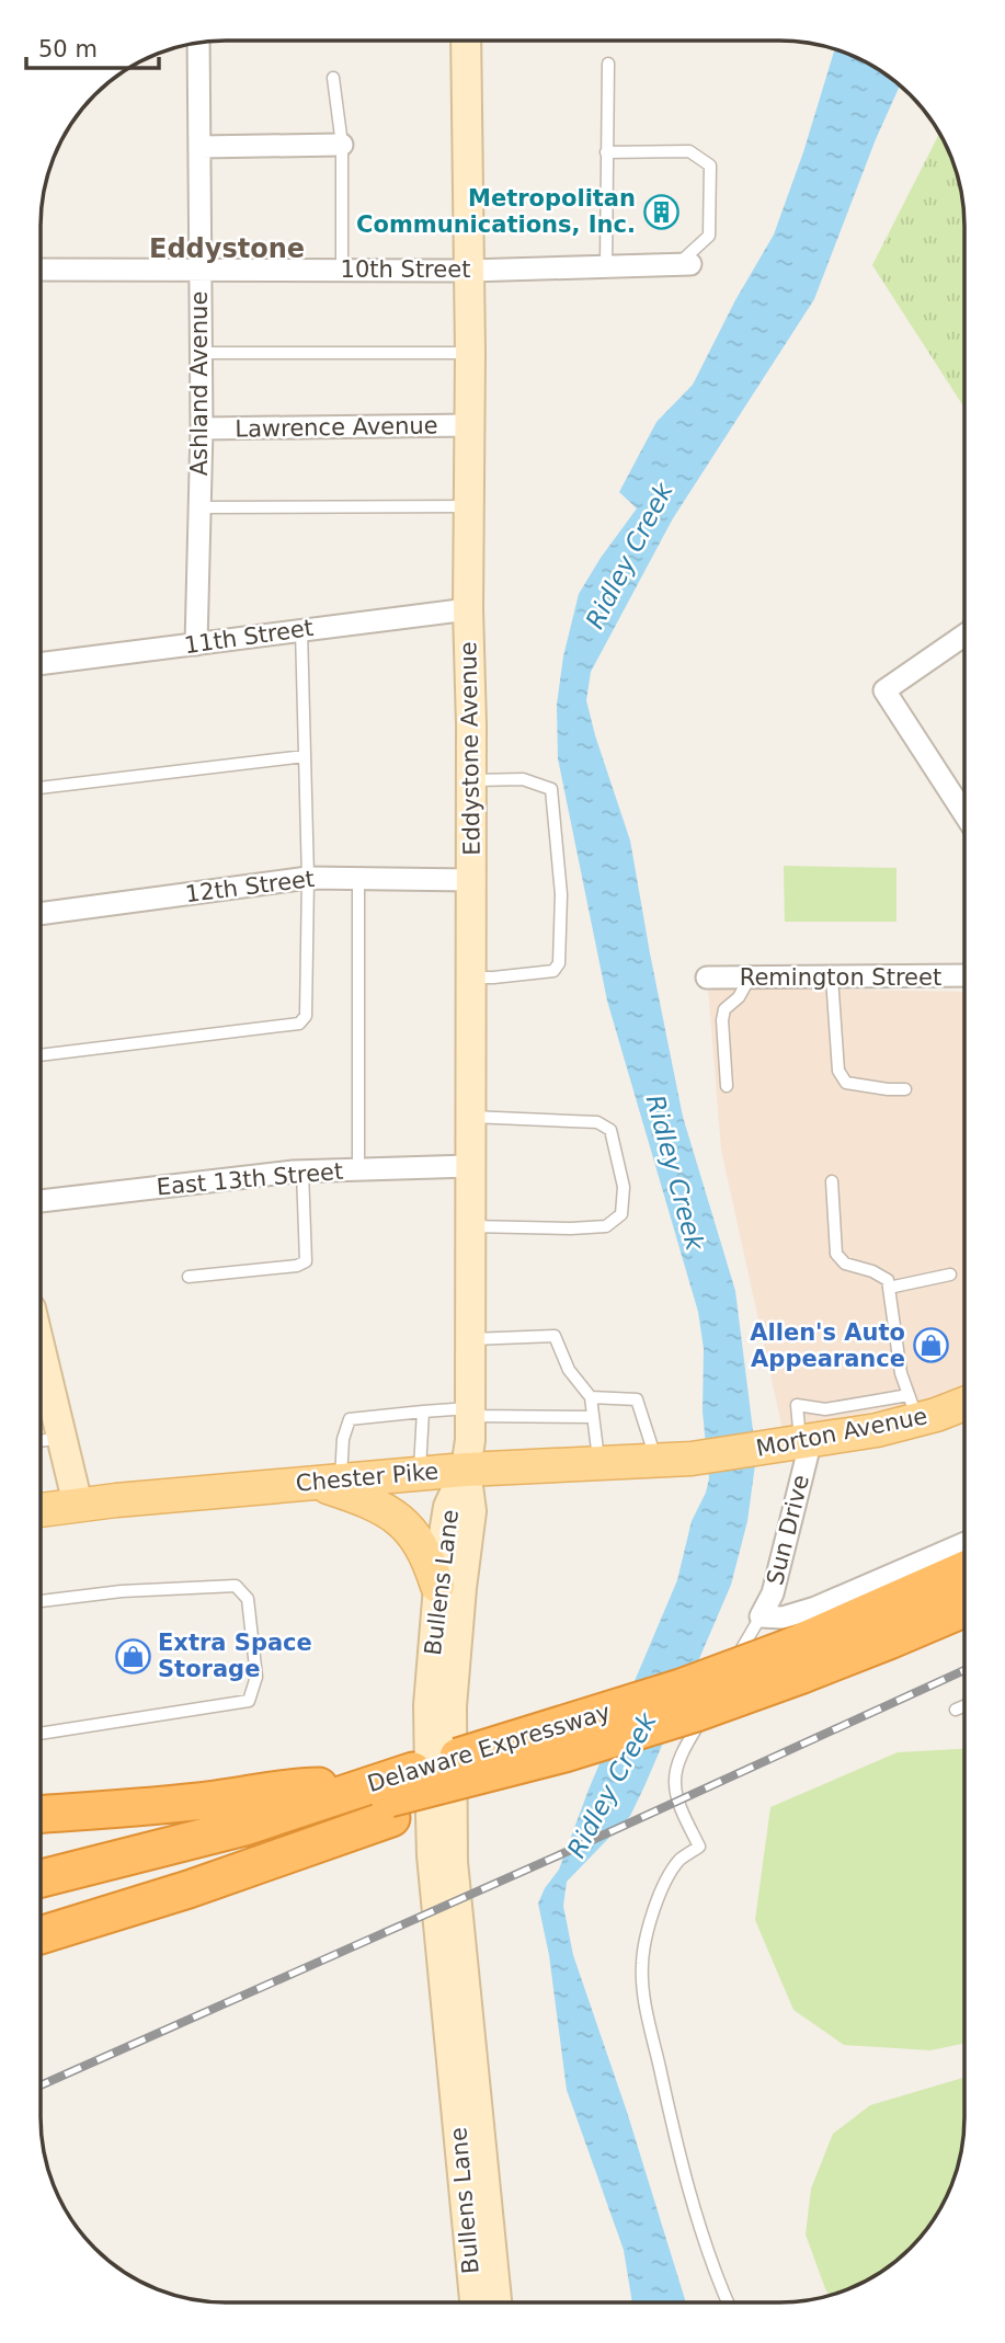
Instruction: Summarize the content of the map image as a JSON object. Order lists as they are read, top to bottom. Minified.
{"streets":{"highway":["Delaware Expressway"],"main road":["Morton Avenue","Chester Pike"],"street":["10th Street","Ashland Avenue","Lawrence Avenue","11th Street","Eddystone Avenue","12th Street","Remington Street","East 13th Street","Sun Drive","Bullens Lane"]},"crossings":[["10th Street","Ashland Avenue"],["10th Street","Eddystone Avenue"],["Ashland Avenue","Lawrence Avenue"],["Ashland Avenue","11th Street"],["Lawrence Avenue","Eddystone Avenue"],["11th Street","Eddystone Avenue"],["Eddystone Avenue","12th Street"],["Eddystone Avenue","East 13th Street"],["Eddystone Avenue","Chester Pike"],["Eddystone Avenue","Bullens Lane"],["Morton Avenue","Chester Pike"],["Morton Avenue","Sun Drive"],["Chester Pike","Bullens Lane"]],"districts":["Eddystone"],"water":["Ridley Creek"],"places":{"building":["Metropolitan Communications, Inc."],"shop":["Allen's Auto Appearance","Extra Space Storage"]},"scale_bar":"50 m"}
